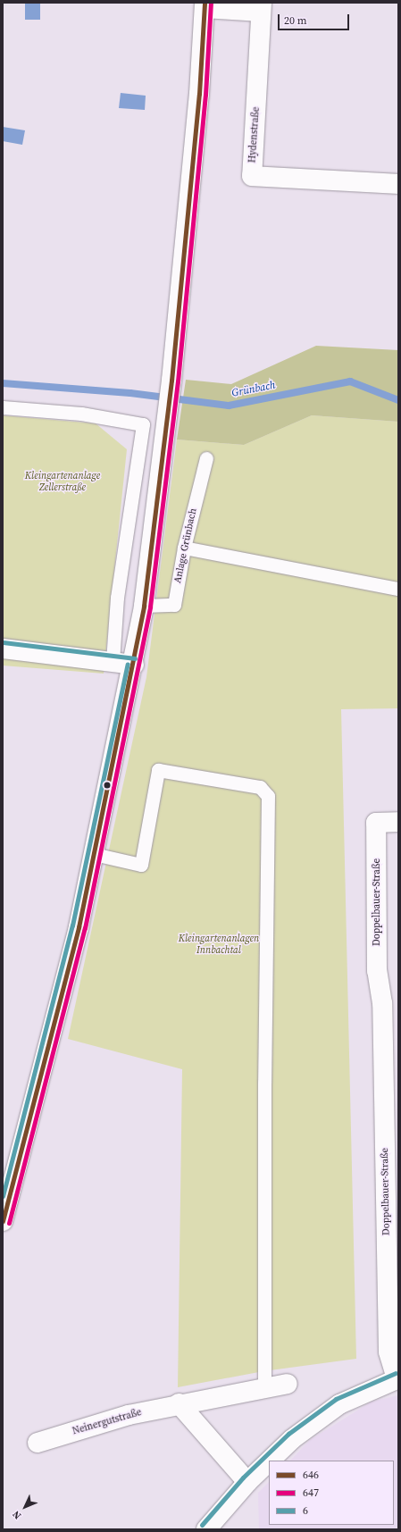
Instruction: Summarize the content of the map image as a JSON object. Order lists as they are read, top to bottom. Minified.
{"streets":{"street":["Hydenstraße","Doppelbauer-Straße","Neinergutstraße"],"lane":["Anlage Grünbach"]},"water":["Grünbach"],"parks":["Kleingartenanlage Zellerstraße","Kleingartenanlagen Innbachtal"],"lines":["transit line 646","transit line 647","transit line 6"],"legend":["646","647","6"],"scale_bar":"20 m","north":"bottom left"}
